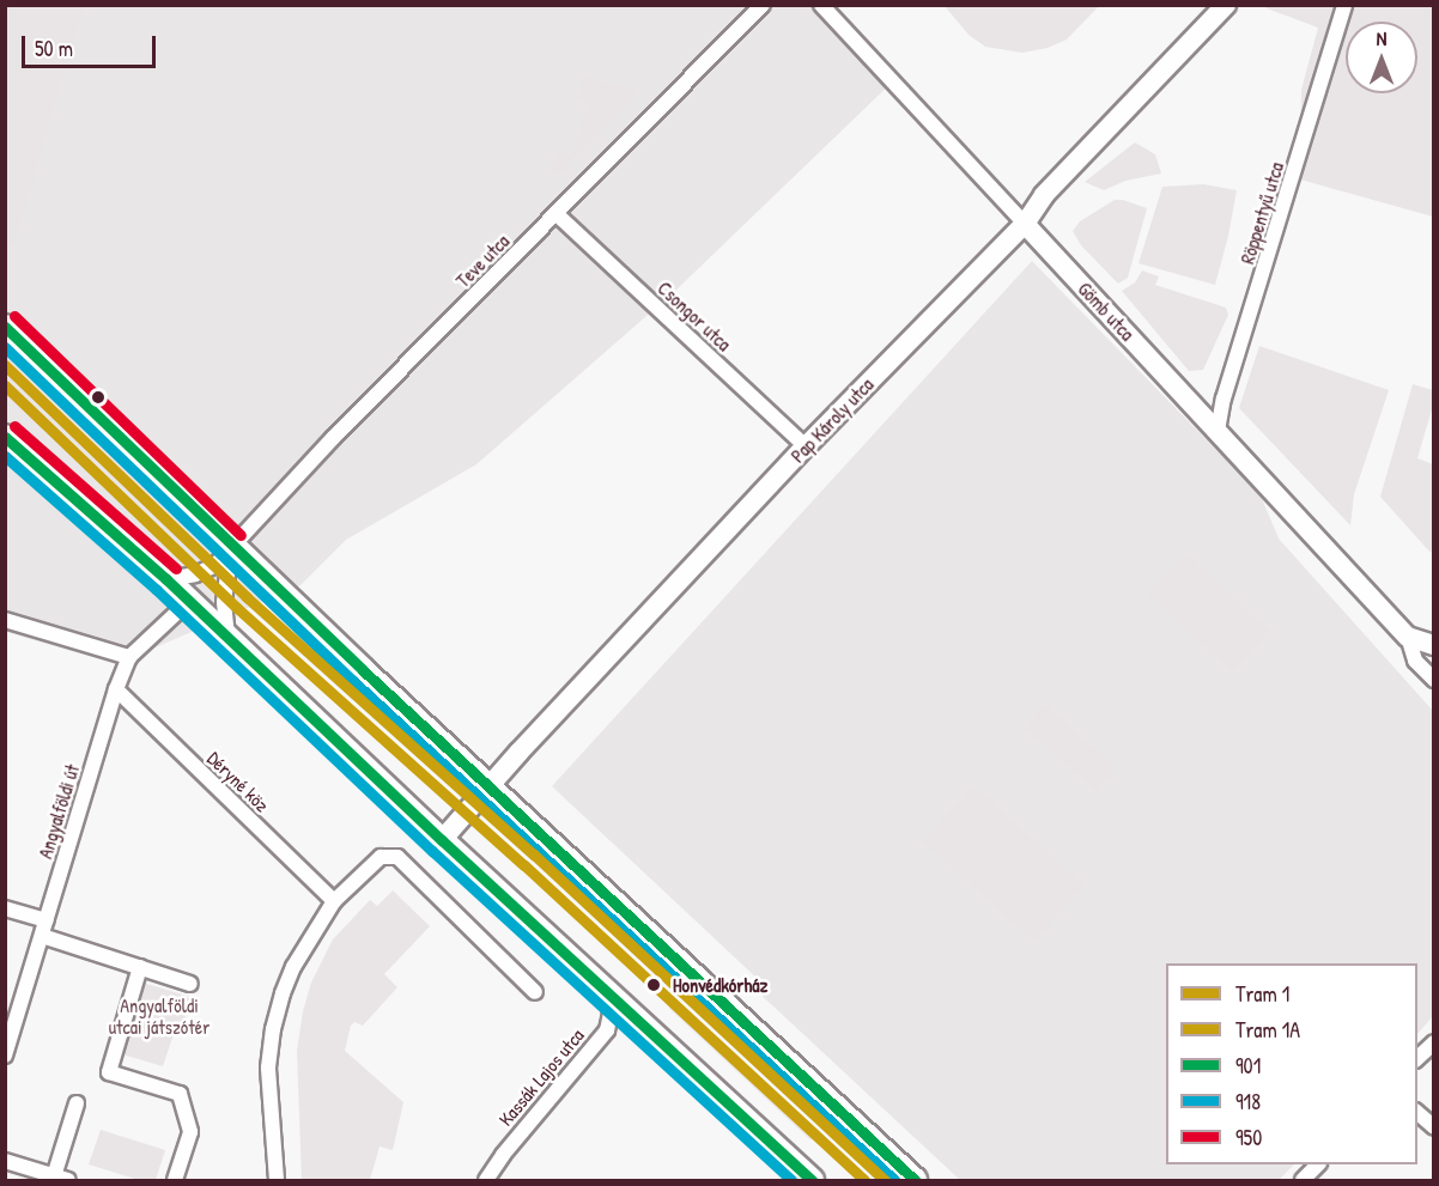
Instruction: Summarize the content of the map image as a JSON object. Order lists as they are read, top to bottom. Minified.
{"streets":{"street":["Röppentyű utca","Teve utca","Gömb utca","Csongor utca","Pap Károly utca","Déryné köz","Angyalföldi út","Kassák Lajos utca"]},"crossings":[["Röppentyű utca","Gömb utca"],["Teve utca","Csongor utca"],["Gömb utca","Pap Károly utca"],["Csongor utca","Pap Károly utca"],["Déryné köz","Angyalföldi út"]],"parks":["Angyalföldi utcai játszótér"],"places":["Honvédkórház"],"lines":["transit line 950","transit line 901","transit line 918","tram line 1","tram line 1A"],"legend":["Tram 1","Tram 1A","901","918","950"],"scale_bar":"50 m","north":"top"}
